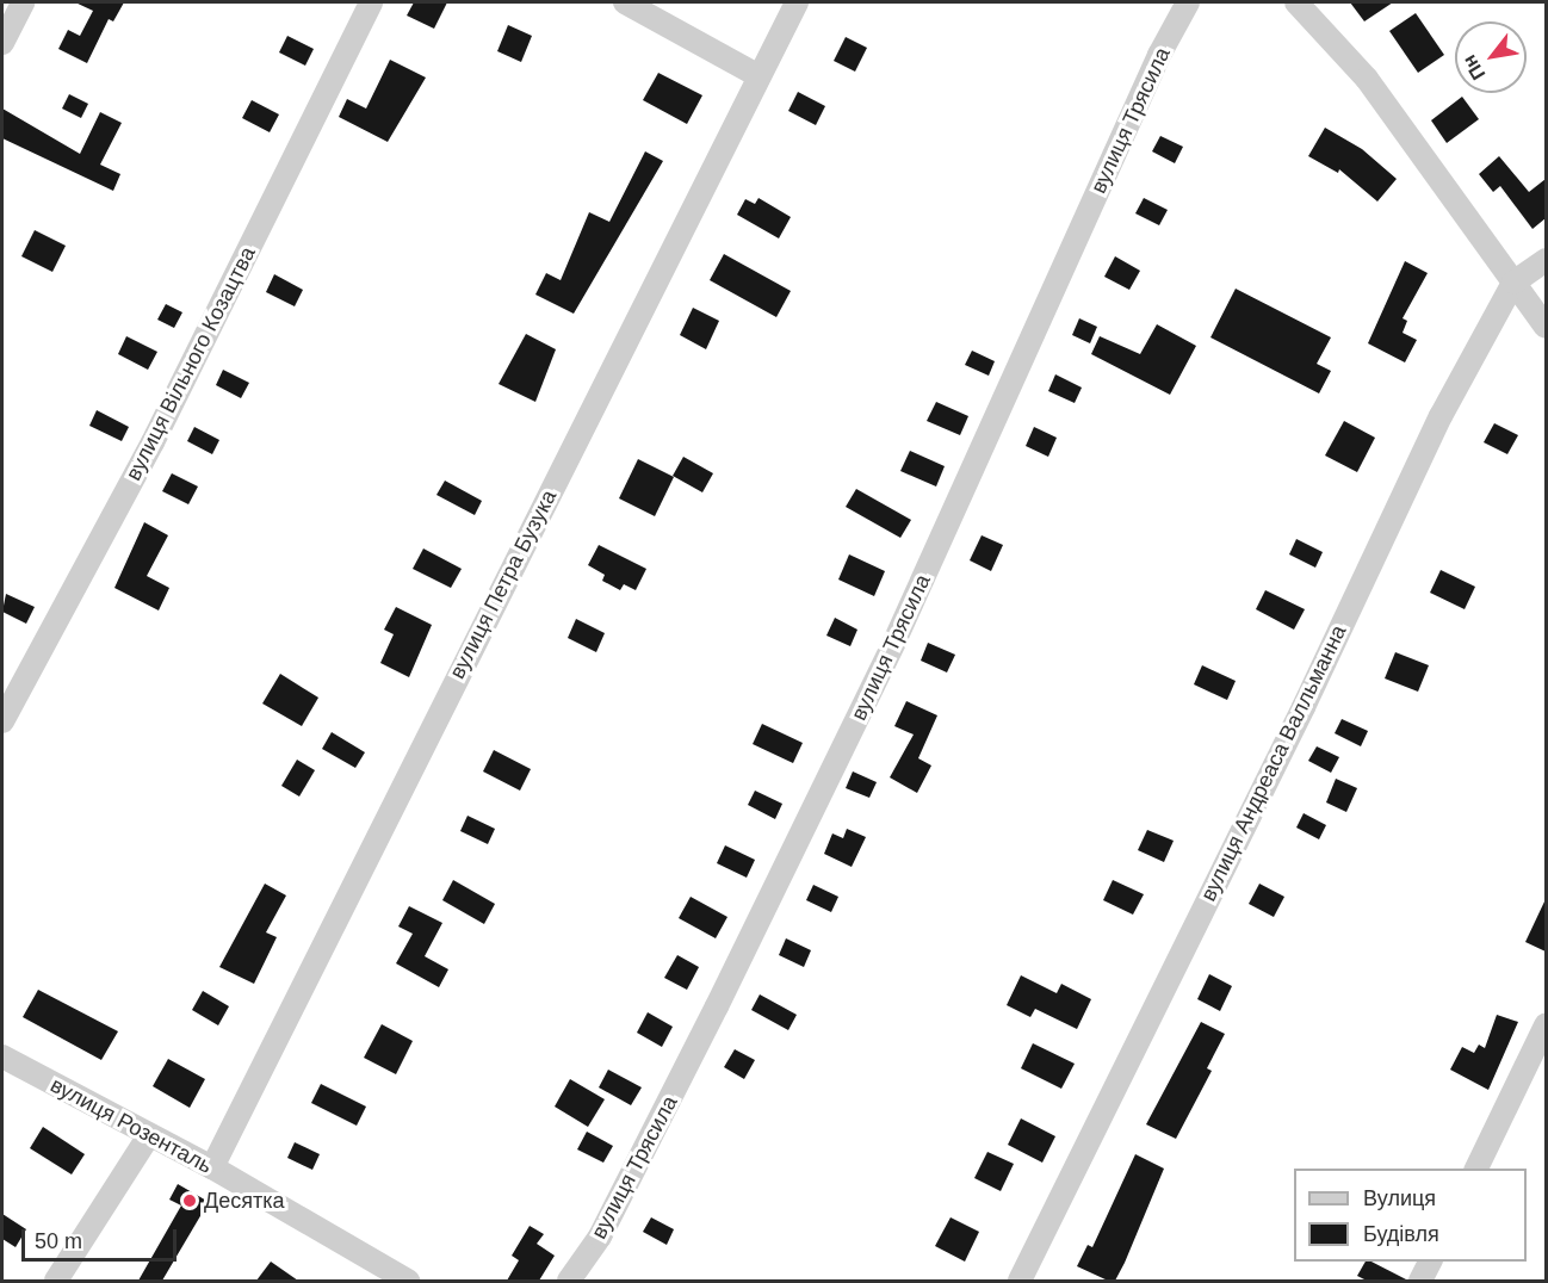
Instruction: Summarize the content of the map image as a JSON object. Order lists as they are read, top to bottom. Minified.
{"streets":{"street":["вулиця Трясила","вулиця Вільного Козацтва","вулиця Петра Бузука","вулиця Андреаса Валльманна","вулиця Розенталь"]},"crossings":[["вулиця Петра Бузука","вулиця Розенталь"]],"places":["Десятка"],"legend":["Вулиця","Будівля"],"scale_bar":"50 m","north":"bottom left"}
